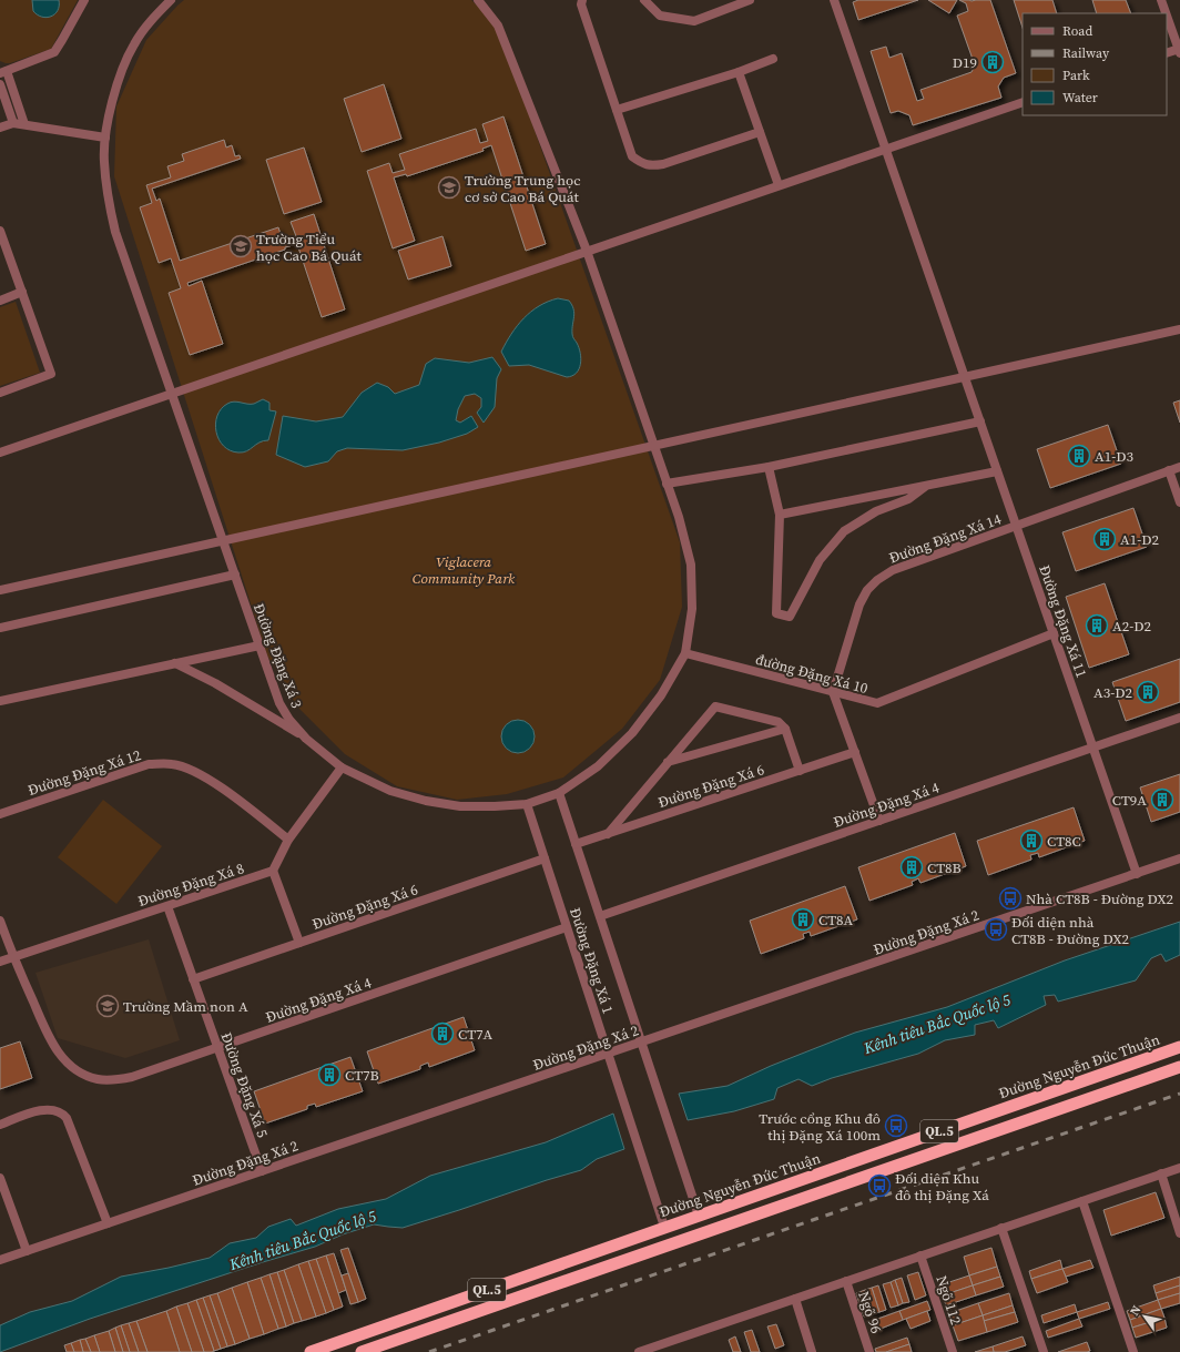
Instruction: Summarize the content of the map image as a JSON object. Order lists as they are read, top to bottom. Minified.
{"streets":{"highway":["Đường Nguyễn Đức Thuận","QL.5"],"street":["Đường Đặng Xá 14","Đường Đặng Xá 11","Đường Đặng Xá 3","đường Đặng Xá 10","Đường Đặng Xá 12","Đường Đặng Xá 6","Đường Đặng Xá 4","Đường Đặng Xá 8","Đường Đặng Xá 2","Đường Đặng Xá 1","Đường Đặng Xá 5","Ngõ 112","Ngõ 96"]},"crossings":[["Đường Đặng Xá 14","Đường Đặng Xá 11"],["Đường Đặng Xá 14","đường Đặng Xá 10"],["Đường Đặng Xá 11","đường Đặng Xá 10"],["Đường Đặng Xá 11","Đường Đặng Xá 4"],["Đường Đặng Xá 11","Đường Đặng Xá 2"],["Đường Đặng Xá 3","đường Đặng Xá 10"],["Đường Đặng Xá 3","Đường Đặng Xá 1"],["Đường Đặng Xá 6","Đường Đặng Xá 1"],["Đường Đặng Xá 6","Đường Đặng Xá 5"],["Đường Đặng Xá 4","Đường Đặng Xá 8"],["Đường Đặng Xá 4","Đường Đặng Xá 1"],["Đường Đặng Xá 4","Đường Đặng Xá 5"],["Đường Đặng Xá 8","Đường Đặng Xá 5"],["Đường Đặng Xá 2","Đường Đặng Xá 1"],["Đường Đặng Xá 2","Đường Đặng Xá 5"],["Đường Đặng Xá 1","Đường Nguyễn Đức Thuận"]],"water":["Kênh tiêu Bắc Quốc lộ 5"],"parks":["Viglacera Community Park"],"places":{"building":["D19","A1-D3","A1-D2","A2-D2","A3-D2","CT9A","CT8C","CT8B","CT8A","CT7A","CT7B"],"school or university":["Trường Trung học cơ sở Cao Bá Quát","Trường Tiểu học Cao Bá Quát","Trường Mầm non A"],"bus stop":["Nhà CT8B - Đường DX2","Đối diện nhà CT8B - Đường DX2","Trước cổng Khu đô thị Đặng Xá 100m","Đối diện Khu đô thị Đặng Xá"]},"legend":["Road","Railway","Park","Water"],"north":"top left"}
